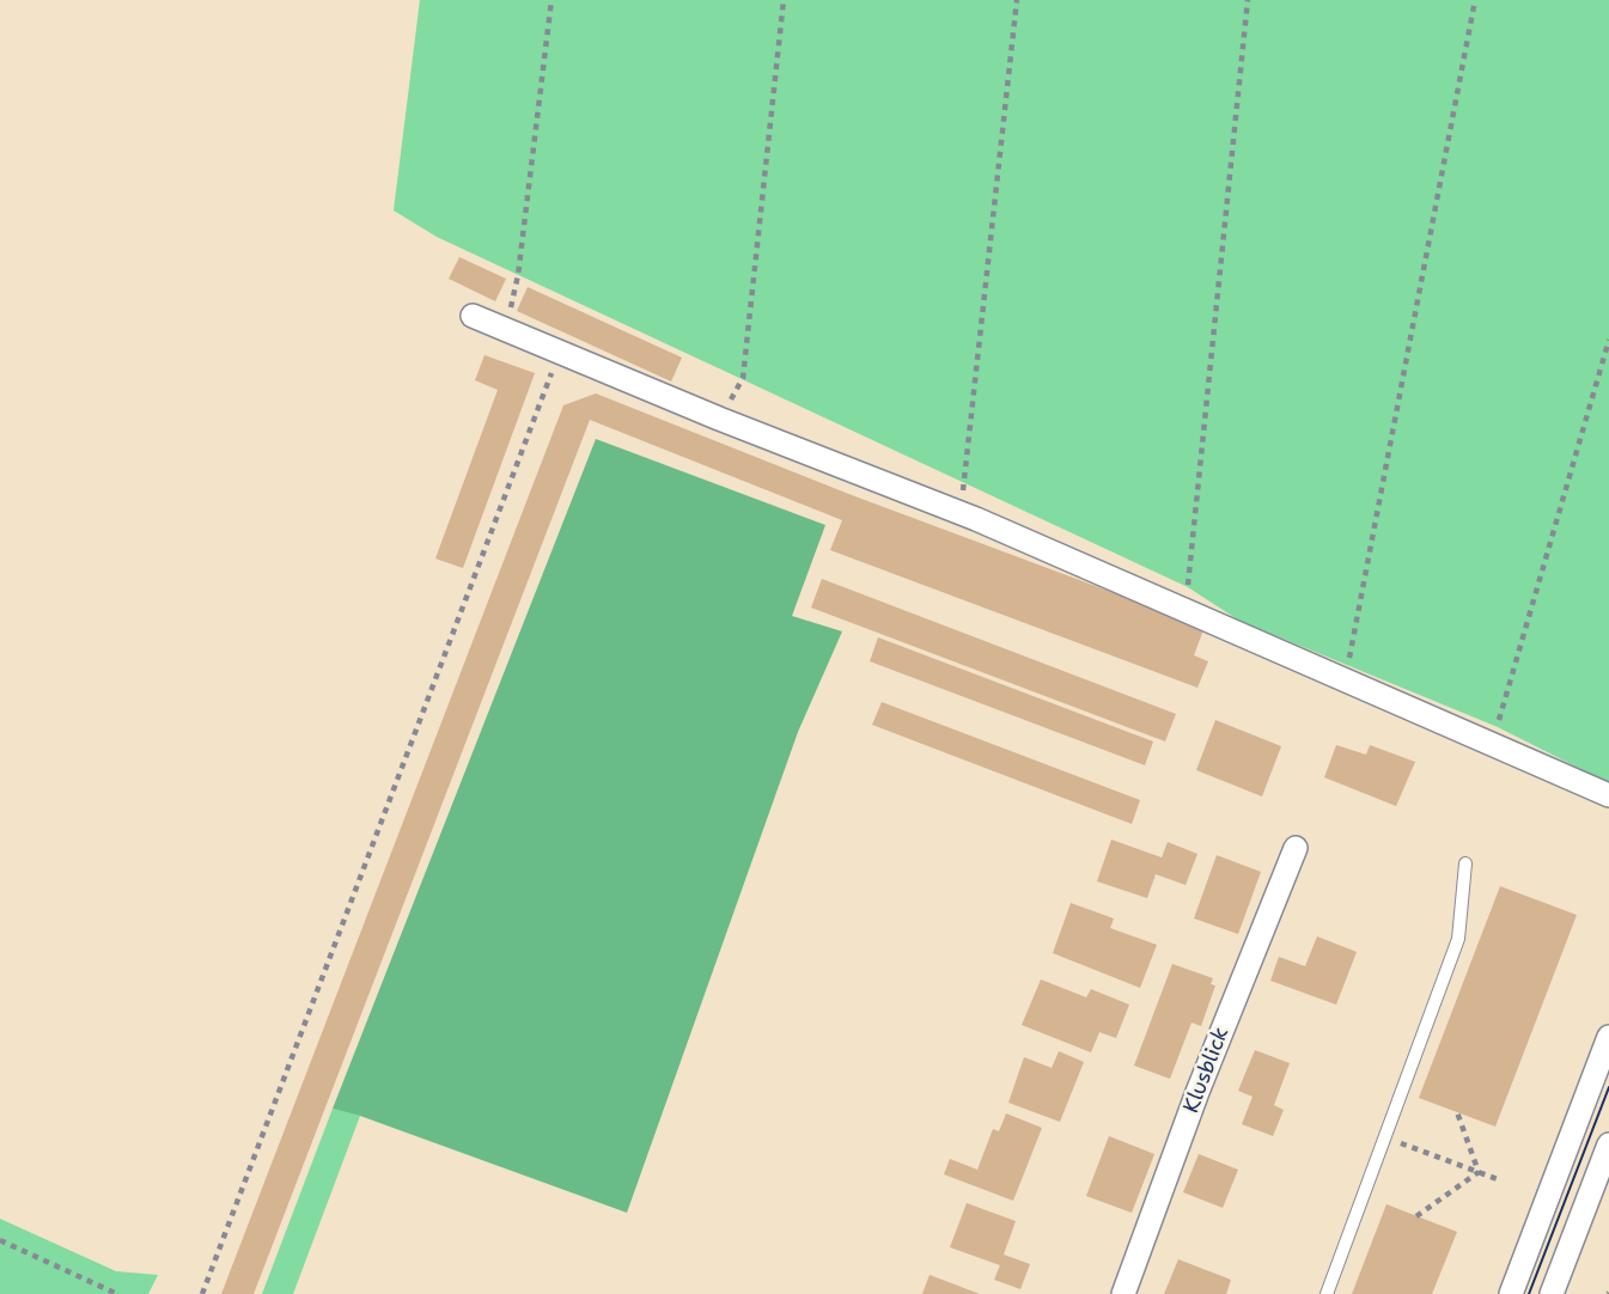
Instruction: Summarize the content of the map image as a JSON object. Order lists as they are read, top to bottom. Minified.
{"streets":{"street":["Klusblick"]}}
